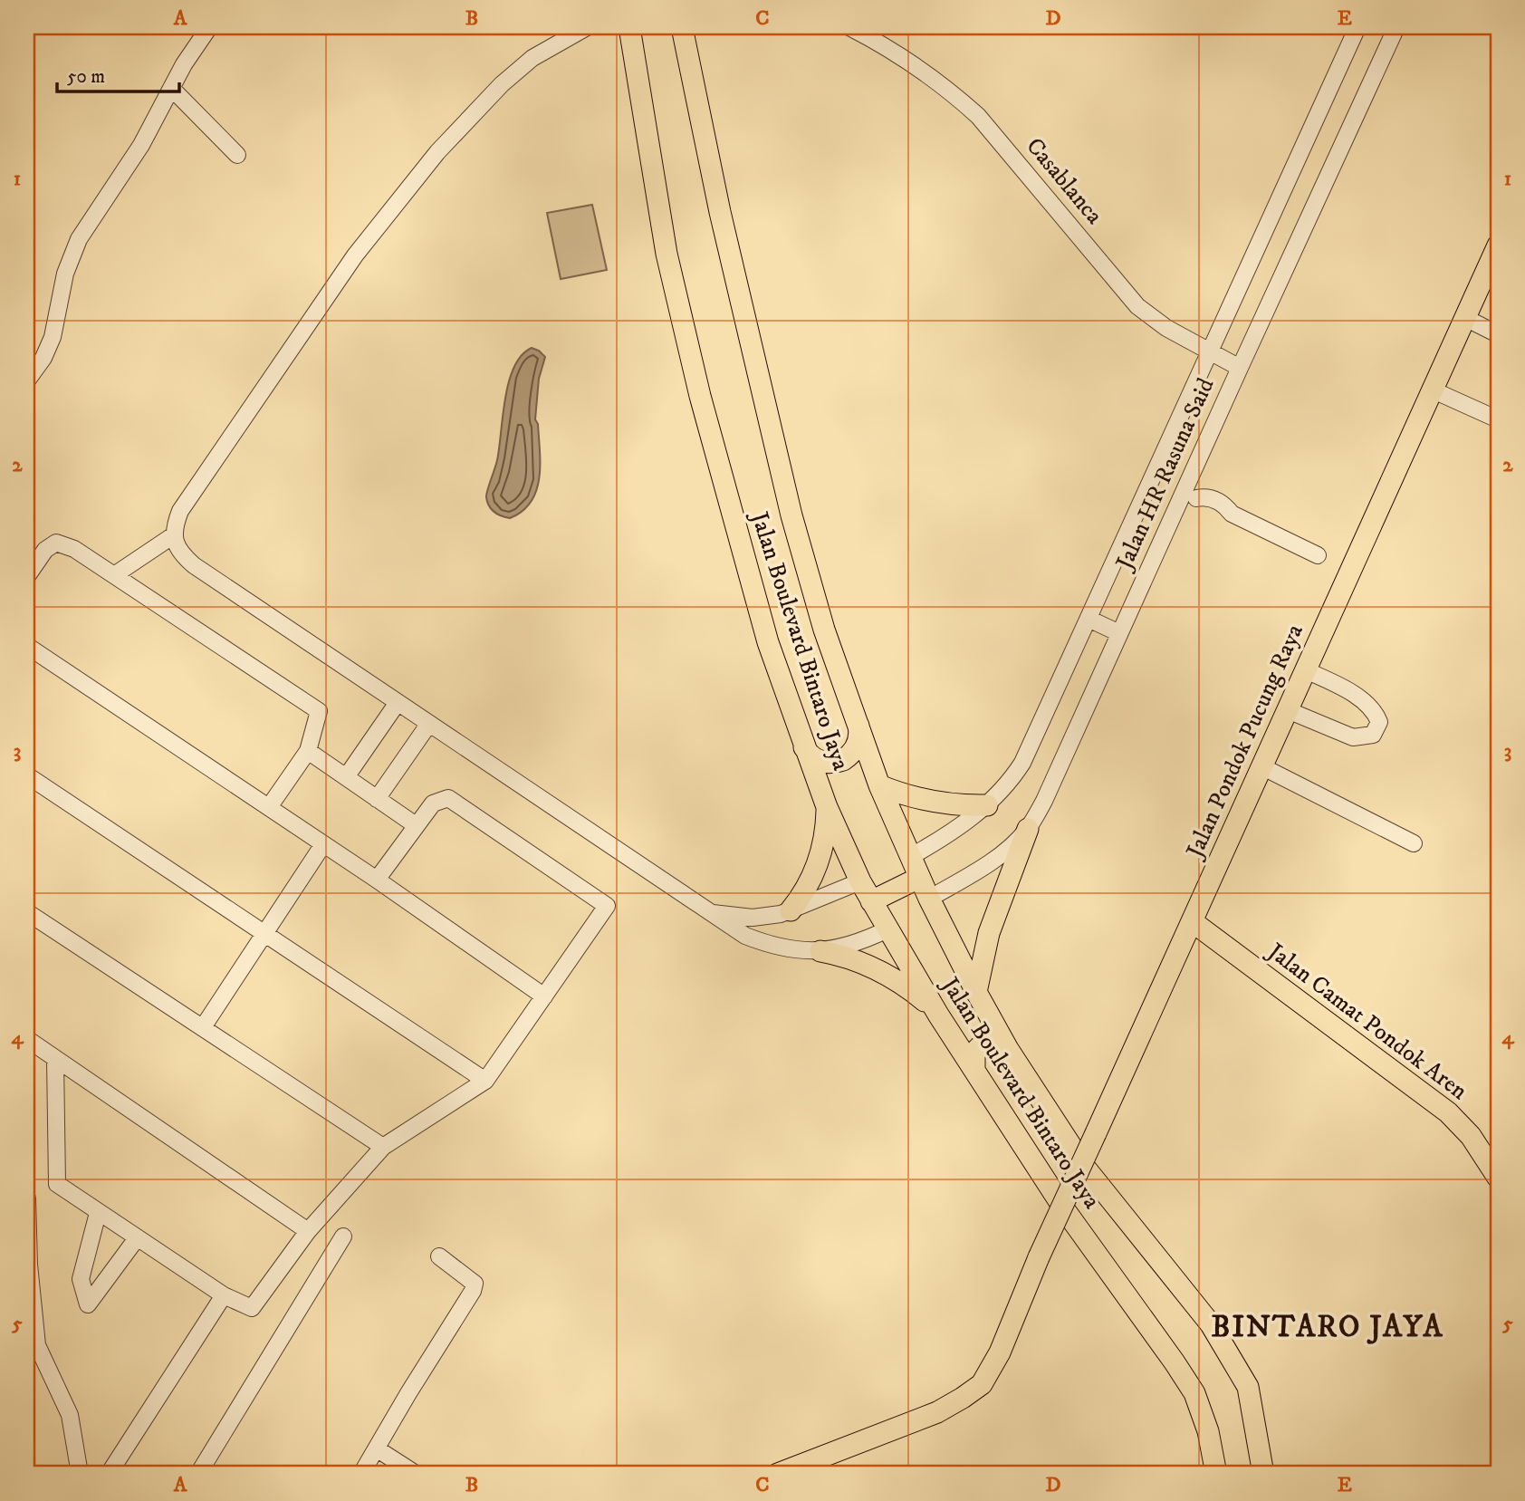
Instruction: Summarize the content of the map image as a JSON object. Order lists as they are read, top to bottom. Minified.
{"streets":{"main road":["Jalan Boulevard Bintaro Jaya","Jalan Pondok Pucung Raya","Jalan Camat Pondok Aren"],"street":["Casablanca","Jalan HR Rasuna Said"]},"crossings":[["Casablanca","Jalan HR Rasuna Said"],["Jalan HR Rasuna Said","Jalan Boulevard Bintaro Jaya"],["Jalan Pondok Pucung Raya","Jalan Camat Pondok Aren"]],"districts":["BINTARO JAYA"],"scale_bar":"50 m","grid":{"columns":["A","B","C","D","E"],"rows":["1","2","3","4","5"]}}
